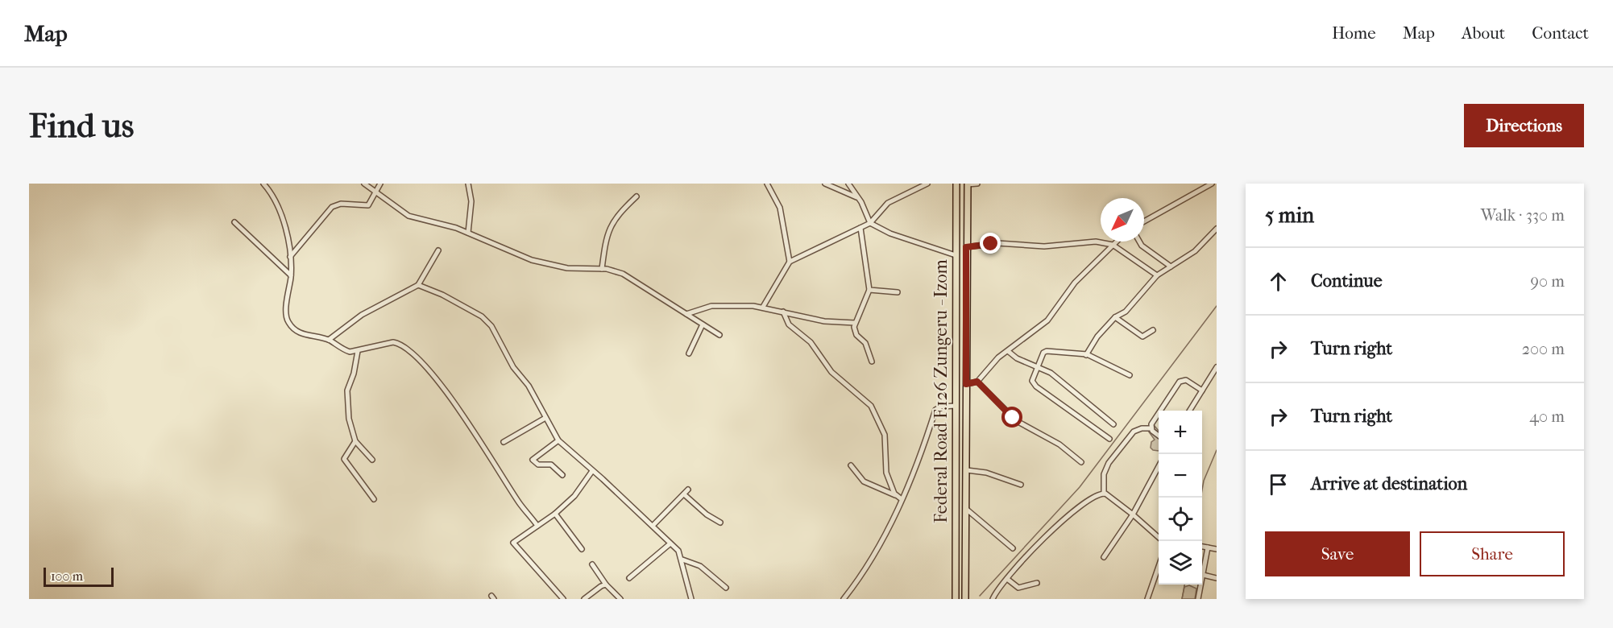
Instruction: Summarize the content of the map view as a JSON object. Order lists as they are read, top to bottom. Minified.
{"streets":{"main road":["Federal Road F.126 Zungeru - Izom"]},"scale_bar":"100 m","north":"bottom left","page":{"header":"Map","nav":["Home","Map","About","Contact"],"buttons":["Directions",["Save","Share"]],"title":"Find us","heading":["5 min","Walk · 330 m"],"list":[["Continue","90 m"],["Turn right","200 m"],["Turn right","40 m"],"Arrive at destination"],"map_buttons":["+","−"],"scale":"100 m"}}
